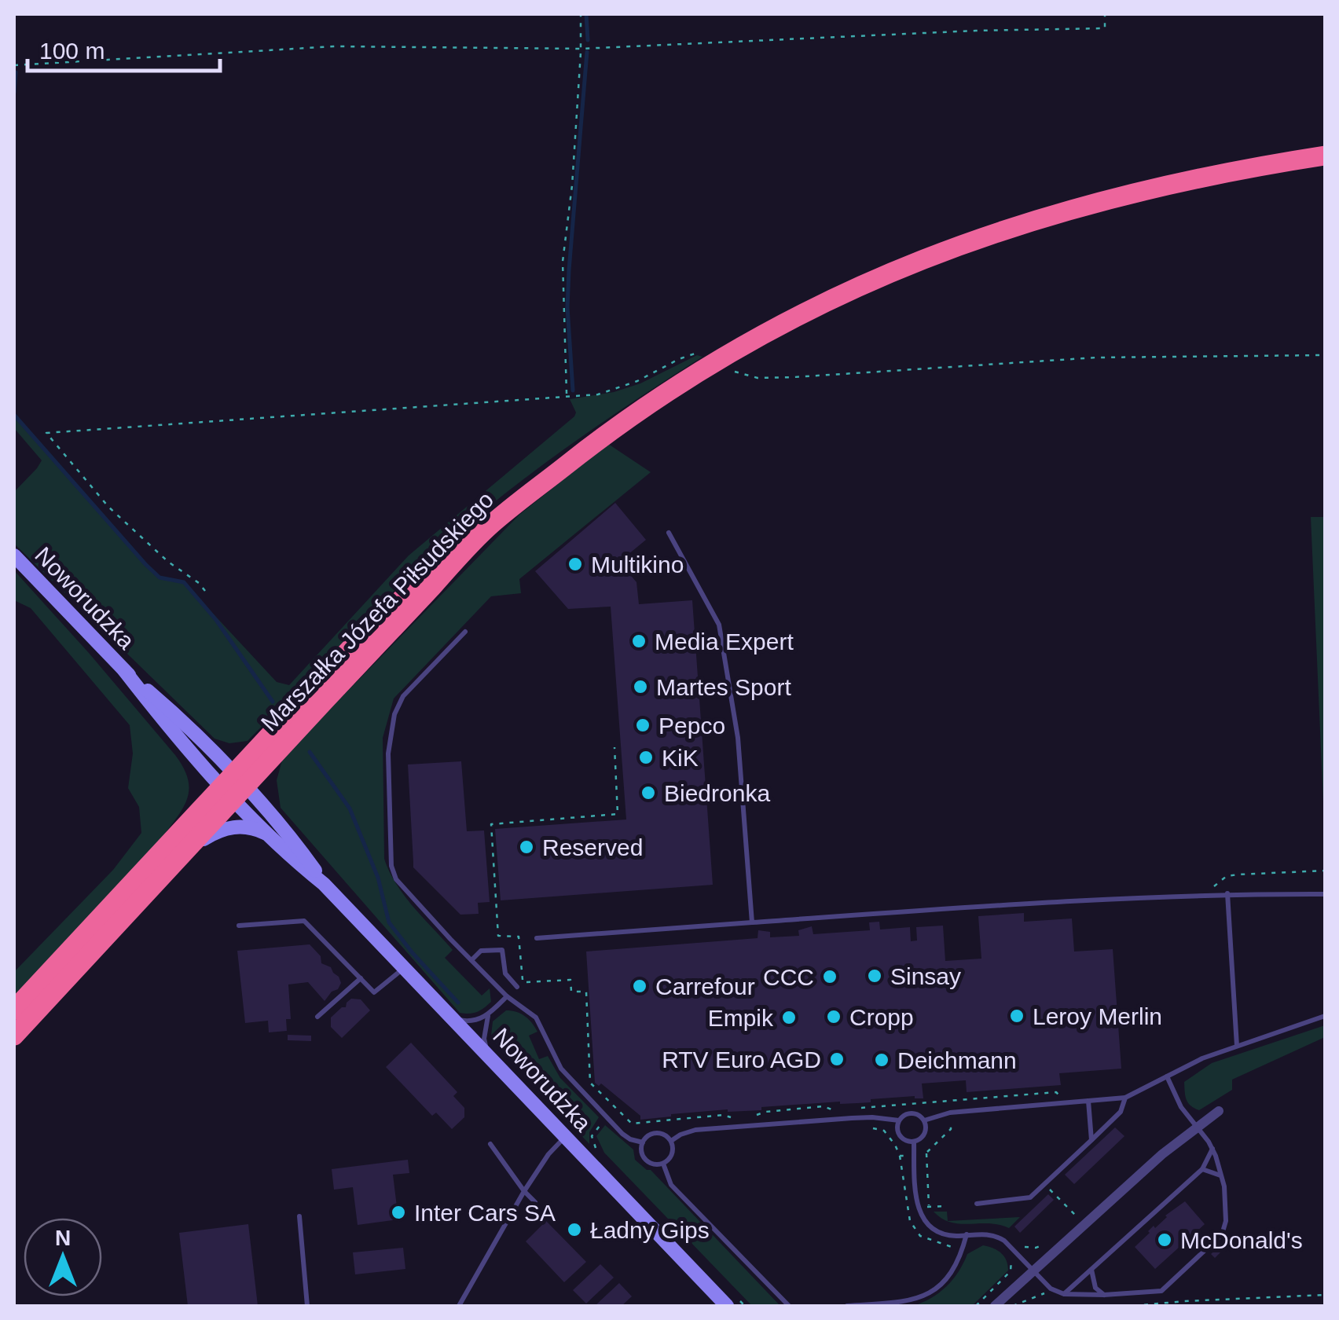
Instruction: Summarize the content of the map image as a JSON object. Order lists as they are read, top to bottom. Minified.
{"streets":{"highway":["Marszałka Józefa Piłsudskiego"],"street":["Noworudzka"]},"crossings":[["Noworudzka","Marszałka Józefa Piłsudskiego"]],"places":["Multikino","Media Expert","Martes Sport","Pepco","KiK","Biedronka","Reserved","Sinsay","CCC","Carrefour","Leroy Merlin","Cropp","Empik","RTV Euro AGD","Deichmann","Inter Cars SA","Ładny Gips","McDonald's"],"scale_bar":"100 m","north":"top"}
